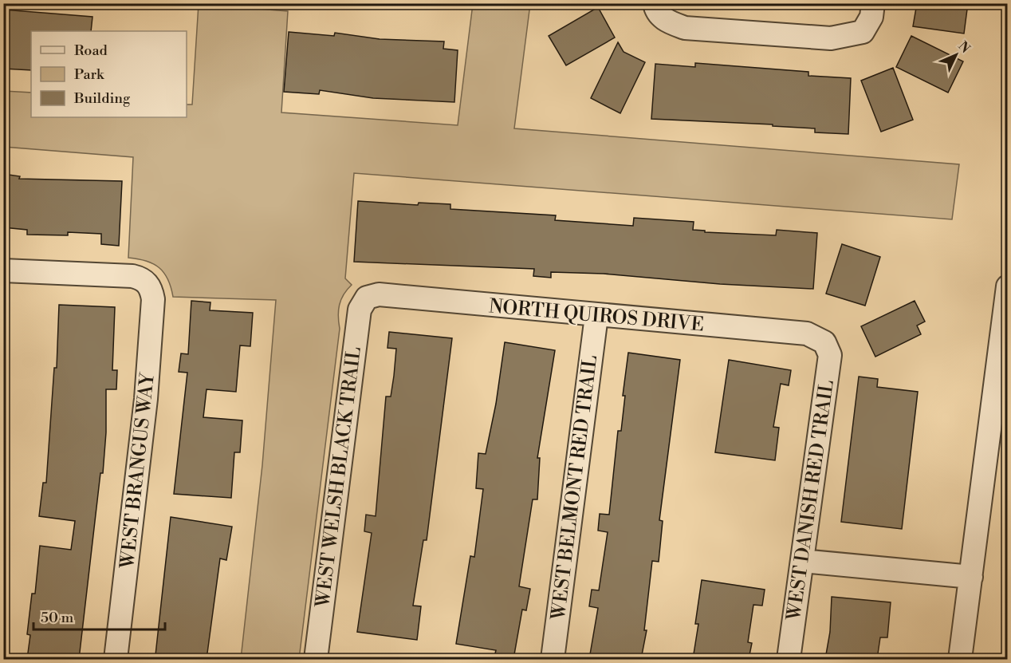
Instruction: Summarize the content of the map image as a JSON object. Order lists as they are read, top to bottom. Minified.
{"streets":{"street":["NORTH QUIROS DRIVE","WEST BRANGUS WAY","WEST WELSH BLACK TRAIL","WEST BELMONT RED TRAIL","WEST DANISH RED TRAIL"]},"crossings":[["NORTH QUIROS DRIVE","WEST WELSH BLACK TRAIL"],["NORTH QUIROS DRIVE","WEST BELMONT RED TRAIL"],["NORTH QUIROS DRIVE","WEST DANISH RED TRAIL"]],"legend":["Road","Park","Building"],"scale_bar":"50 m","north":"top right"}
